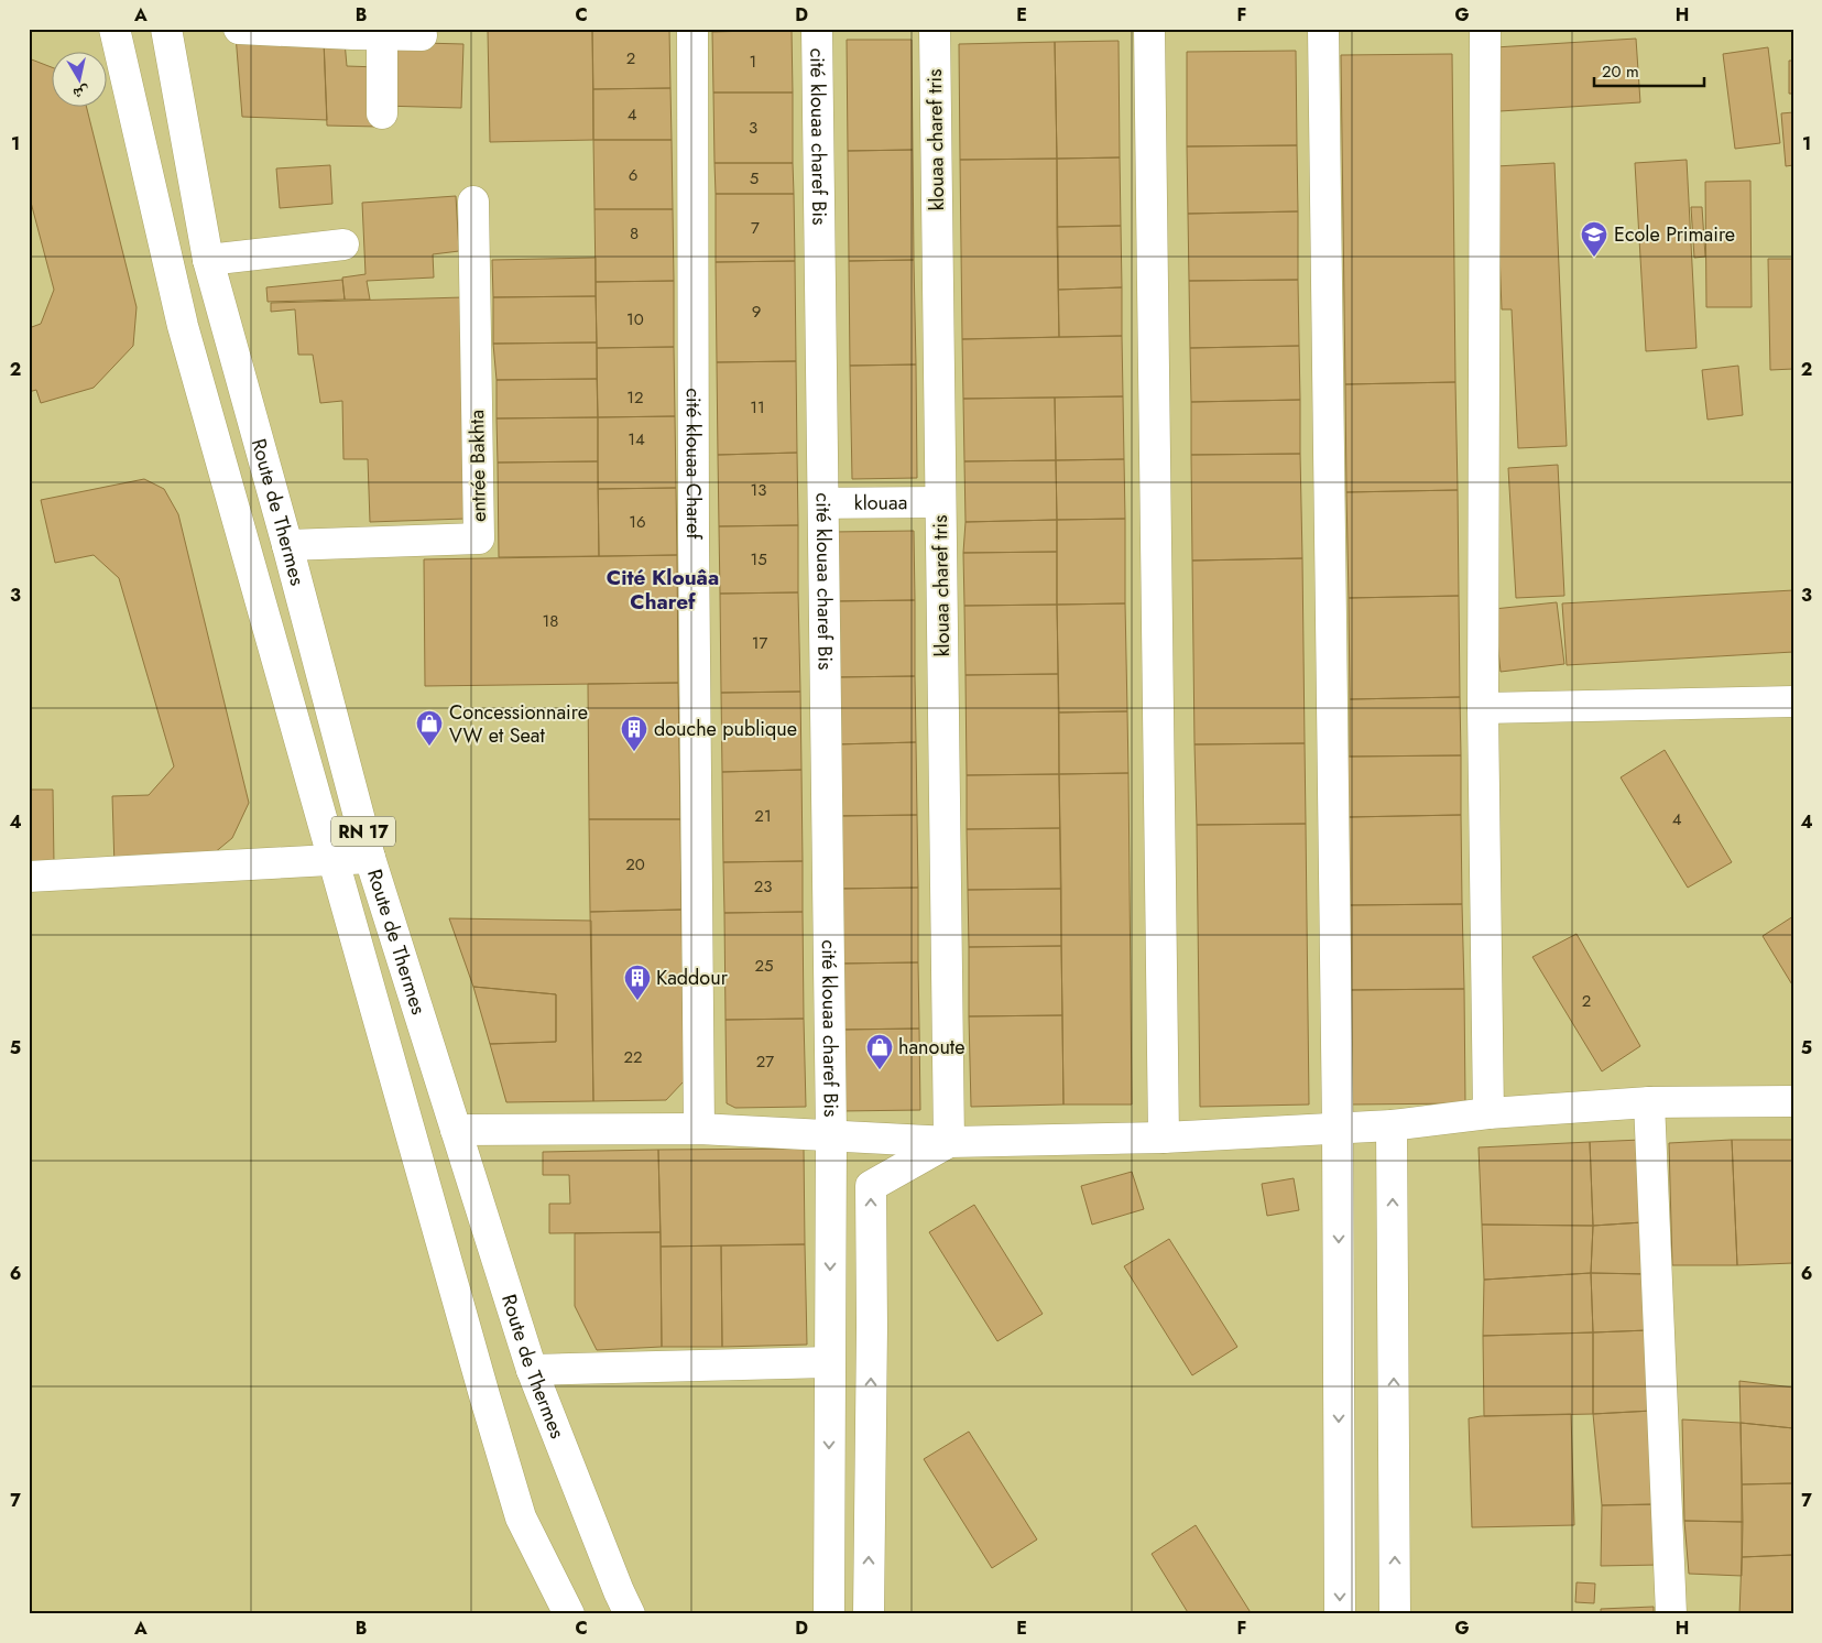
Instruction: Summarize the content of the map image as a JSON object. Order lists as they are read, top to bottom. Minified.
{"streets":{"street":["cité klouaa charef Bis","klouaa charef tris","cité klouaa Charef","entrée Bakhta","klouaa","Route de Thermes","RN 17"]},"crossings":[["cité klouaa charef Bis","klouaa"],["klouaa charef tris","klouaa"],["entrée Bakhta","Route de Thermes"]],"districts":["Cité Klouâa Charef"],"places":{"school or university":["Ecole Primaire"],"shop":["Concessionnaire VW et Seat","hanoute"],"building":["douche publique","Kaddour"]},"house_numbers":["2","1","4","3","6","5","7","8","9","10","12","11","14","13","16","15","18","17","21","4","20","23","25","2","22","27"],"scale_bar":"20 m","north":"bottom","grid":{"columns":["A","B","C","D","E","F","G","H"],"rows":["1","2","3","4","5","6","7"]}}
